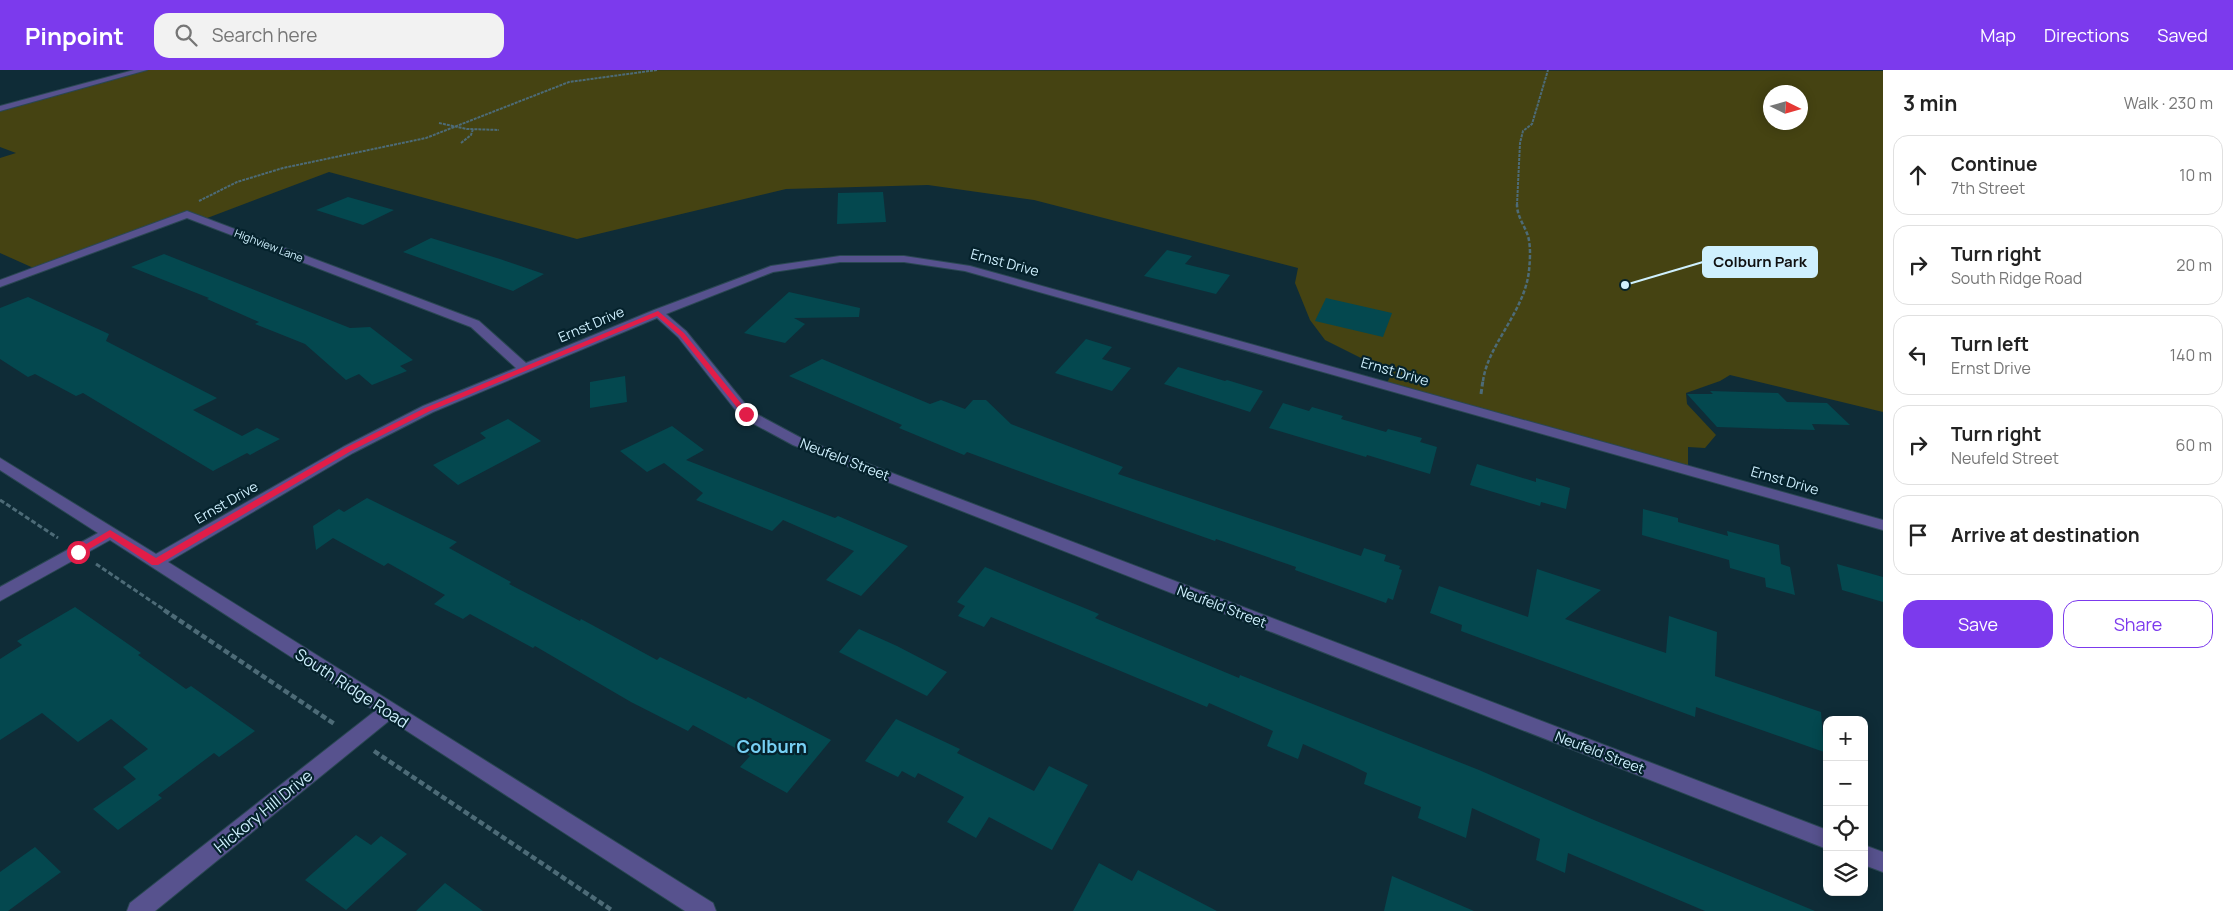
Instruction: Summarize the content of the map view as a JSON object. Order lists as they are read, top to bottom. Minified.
{"streets":{"street":["Highview Lane","Ernst Drive","Neufeld Street","South Ridge Road","Hickory Hill Drive"]},"crossings":[["Highview Lane","Ernst Drive"],["Ernst Drive","Neufeld Street"],["Ernst Drive","South Ridge Road"],["South Ridge Road","Hickory Hill Drive"]],"districts":["Colburn"],"places":["Colburn Park"],"north":"right","page":{"header":"Pinpoint","search":"Search here","nav":["Map","Directions","Saved"],"heading":["3 min","Walk · 230 m"],"list":[["Continue","7th Street","10 m"],["Turn right","South Ridge Road","20 m"],["Turn left","Ernst Drive","140 m"],["Turn right","Neufeld Street","60 m"],"Arrive at destination"],"buttons":["Save","Share"],"map_buttons":["+","−"]}}
